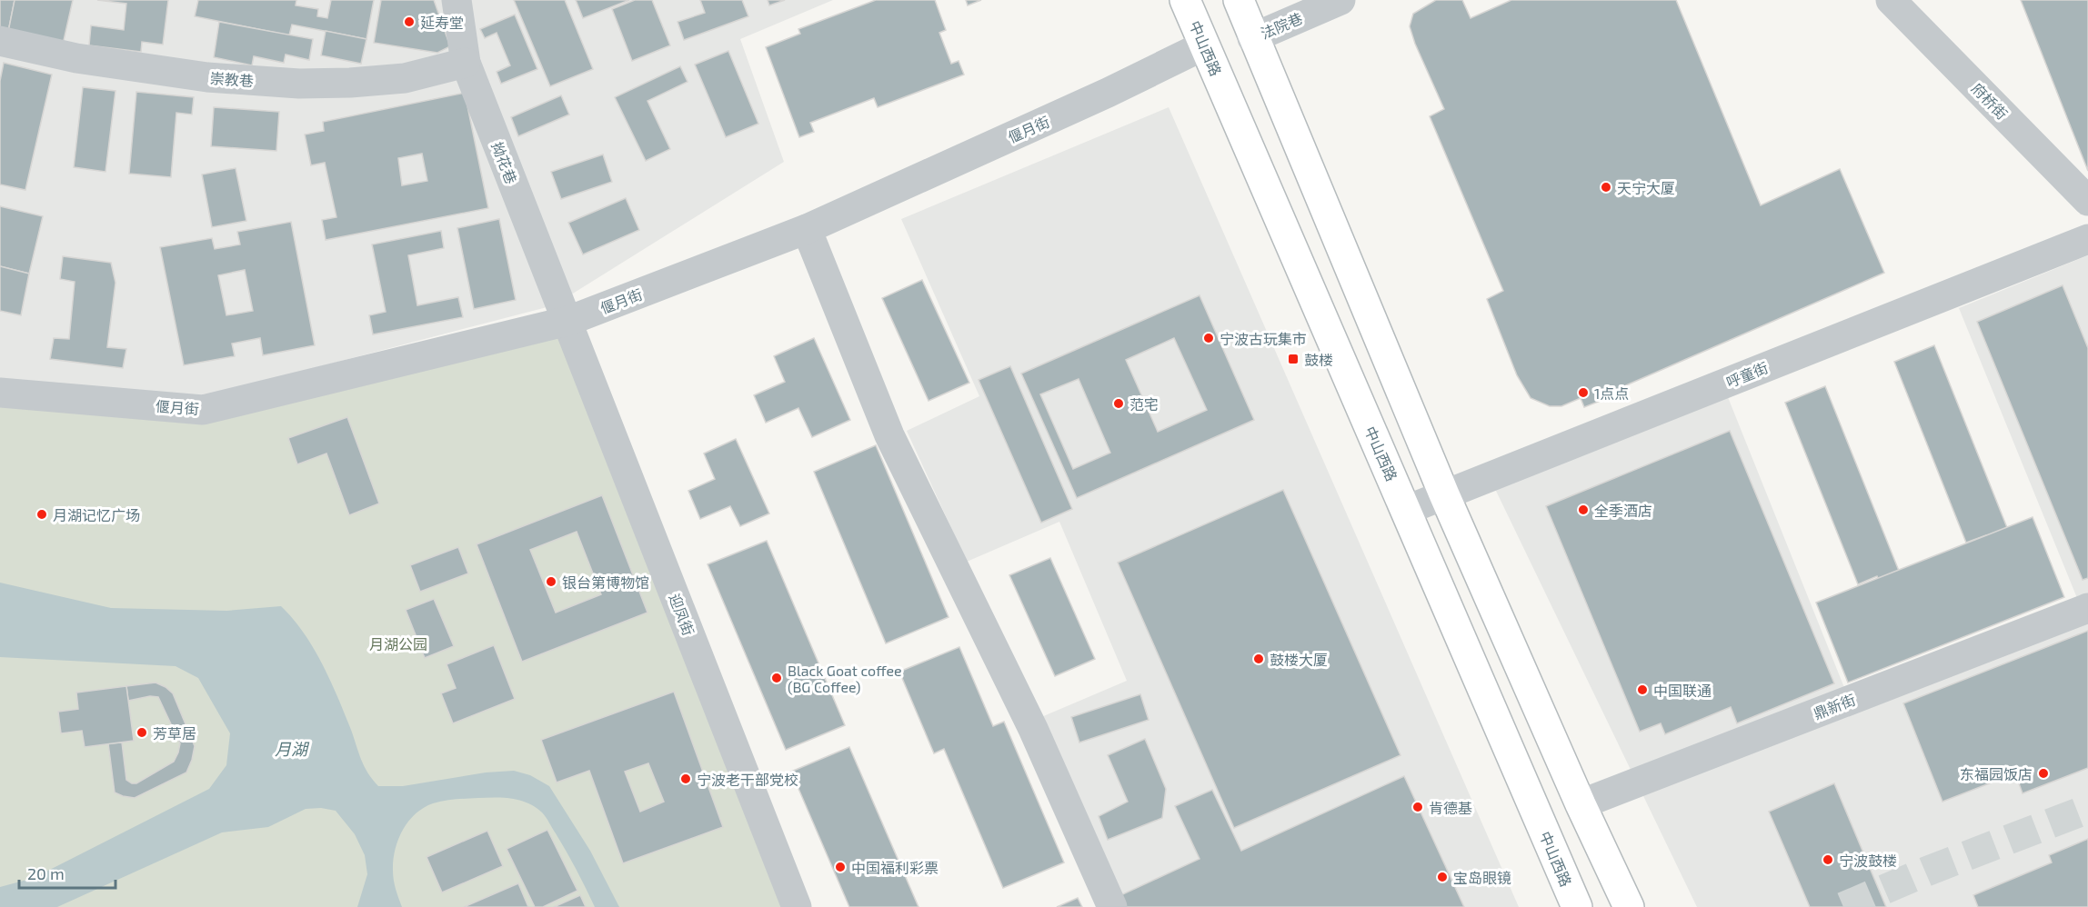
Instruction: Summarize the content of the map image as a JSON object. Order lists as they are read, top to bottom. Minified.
{"streets":{"main road":["中山西路"],"street":["法院巷","崇教巷","府桥街","偃月街","拗花巷","呼童街","迎凤街","鼎新街"]},"crossings":[["中山西路","偃月街"],["中山西路","呼童街"],["崇教巷","拗花巷"],["偃月街","拗花巷"],["偃月街","迎凤街"],["拗花巷","迎凤街"]],"water":["月湖"],"parks":["月湖公园"],"places":{"other":["延寿堂","天宁大厦","宁波古玩集市","1点点","范宅","全季酒店","月湖记忆广场","银台第博物馆","鼓楼大厦","Black Goat coffee (BG Coffee)","中国联通","芳草居","东福园饭店","宁波老干部党校","肯德基","宁波鼓楼","中国福利彩票","宝岛眼镜"],"transit":["鼓楼"]},"scale_bar":"20 m"}
